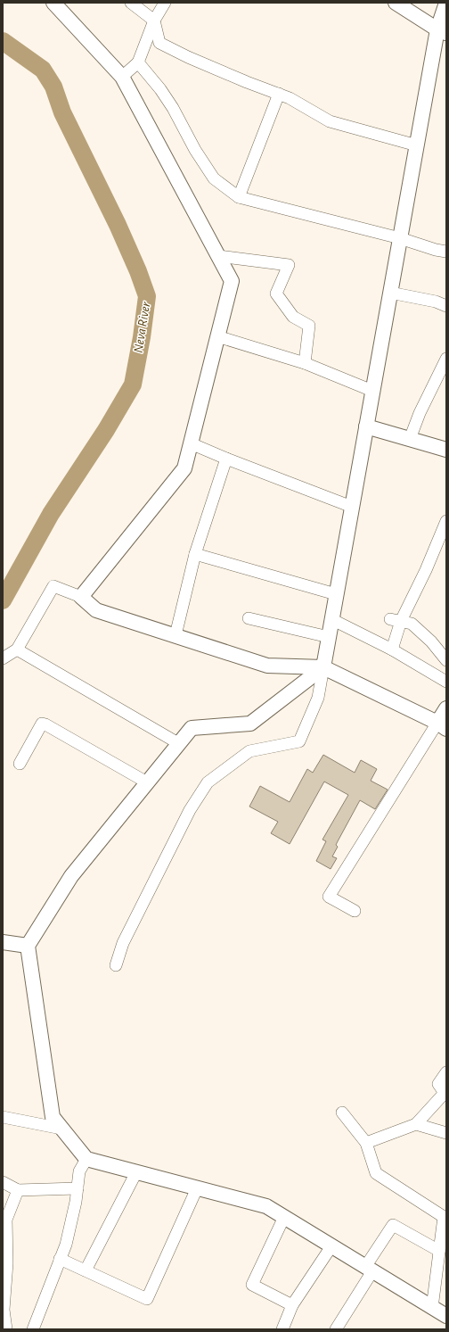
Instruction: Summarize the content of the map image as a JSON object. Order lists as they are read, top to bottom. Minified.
{"water":["Neva River"]}
